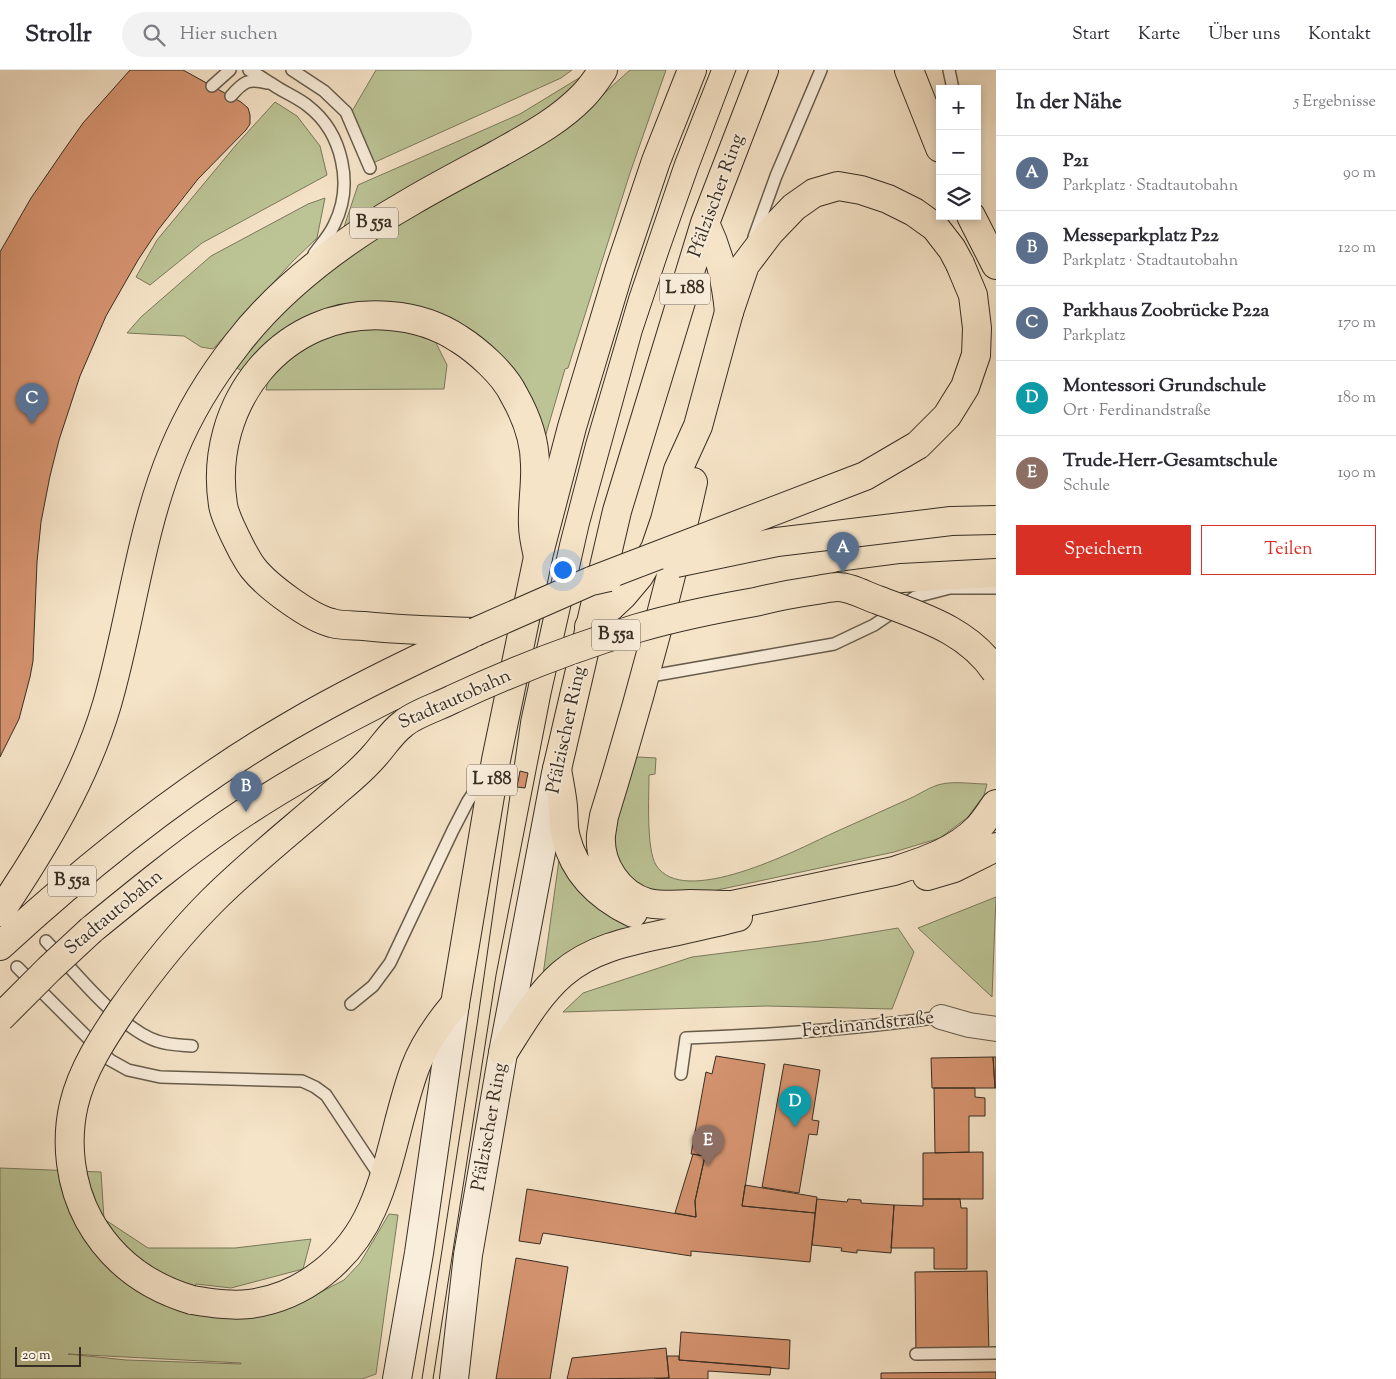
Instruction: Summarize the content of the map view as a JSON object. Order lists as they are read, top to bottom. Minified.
{"streets":{"main road":["Pfälzischer Ring","B 55a","L 188","Stadtautobahn"],"street":["Ferdinandstraße"]},"scale_bar":"20 m","page":{"header":"Strollr","search":"Hier suchen","nav":["Start","Karte","Über uns","Kontakt"],"heading":["In der Nähe","5 Ergebnisse"],"map_buttons":["+","−"],"list":[{"mark":"A","name":"P21","note":"Parkplatz · Stadtautobahn","value":"90 m"},{"mark":"B","name":"Messeparkplatz P22","note":"Parkplatz · Stadtautobahn","value":"120 m"},{"mark":"C","name":"Parkhaus Zoobrücke P22a","note":"Parkplatz","value":"170 m"},{"mark":"D","name":"Montessori Grundschule","note":"Ort · Ferdinandstraße","value":"180 m"},{"mark":"E","name":"Trude-Herr-Gesamtschule","note":"Schule","value":"190 m"}],"pins":["C","A","B","D","E"],"buttons":["Speichern","Teilen"],"scale":"20 m"}}
